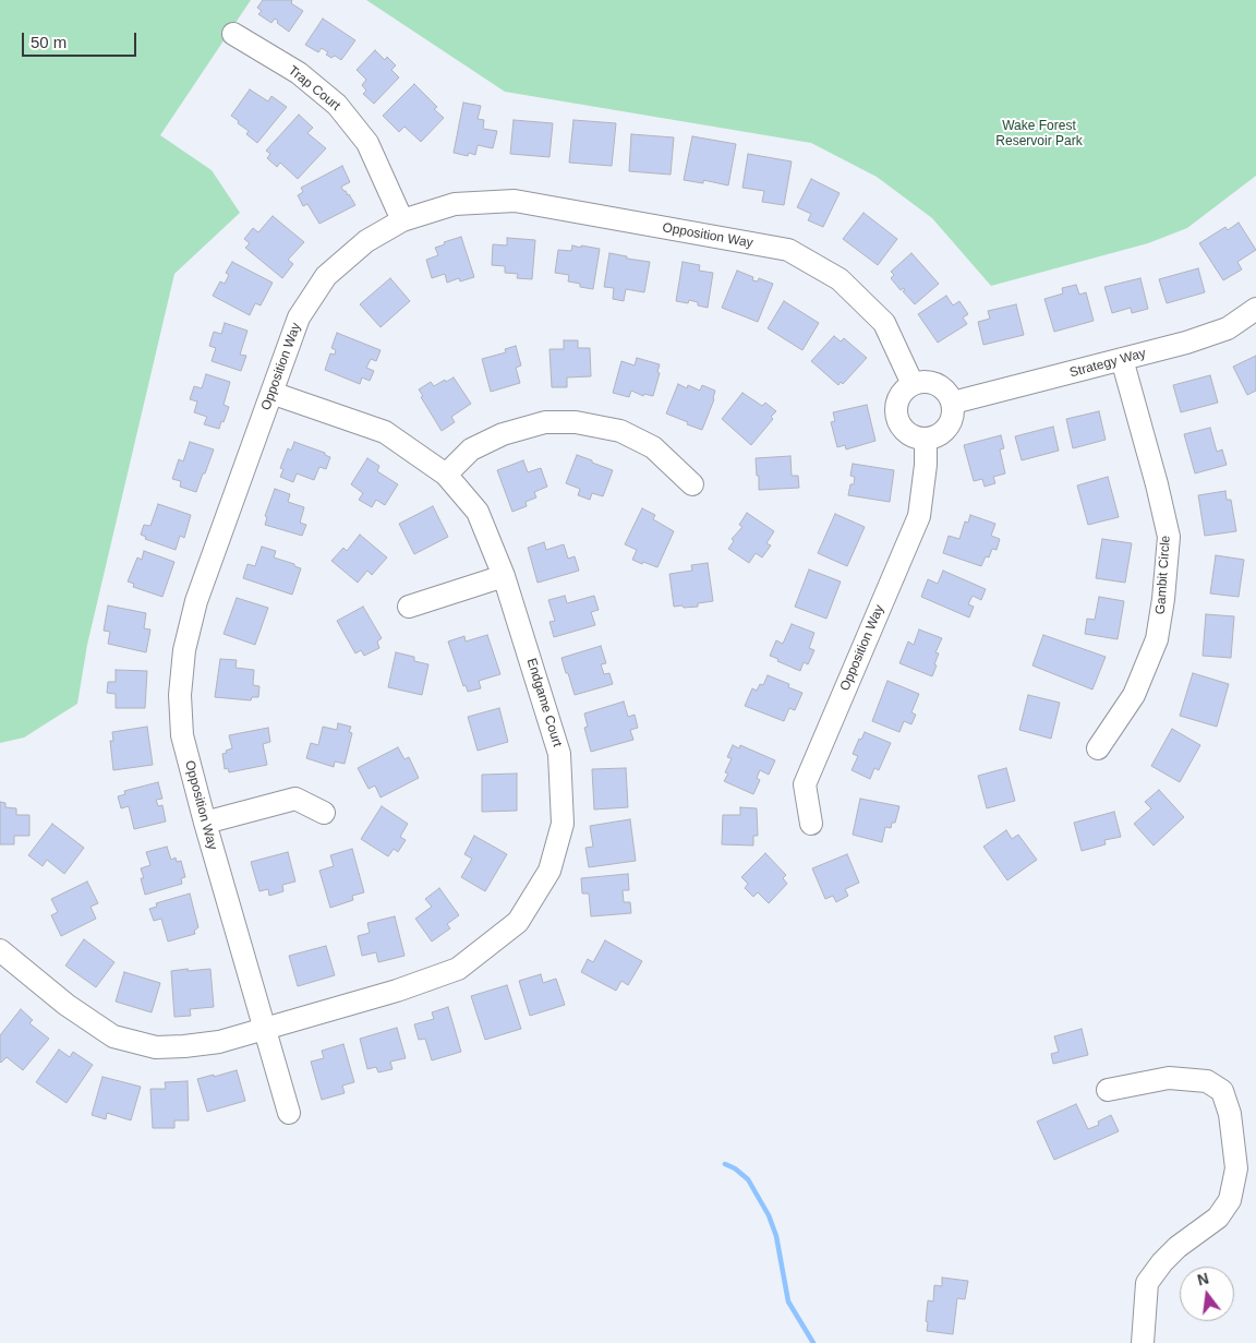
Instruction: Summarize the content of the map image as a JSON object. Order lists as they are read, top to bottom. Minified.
{"streets":{"street":["Trap Court","Opposition Way","Strategy Way","Gambit Circle","Endgame Court"]},"crossings":[["Trap Court","Opposition Way"],["Opposition Way","Strategy Way"],["Opposition Way","Endgame Court"],["Strategy Way","Gambit Circle"]],"parks":["Wake Forest Reservoir Park"],"scale_bar":"50 m","north":"top"}
